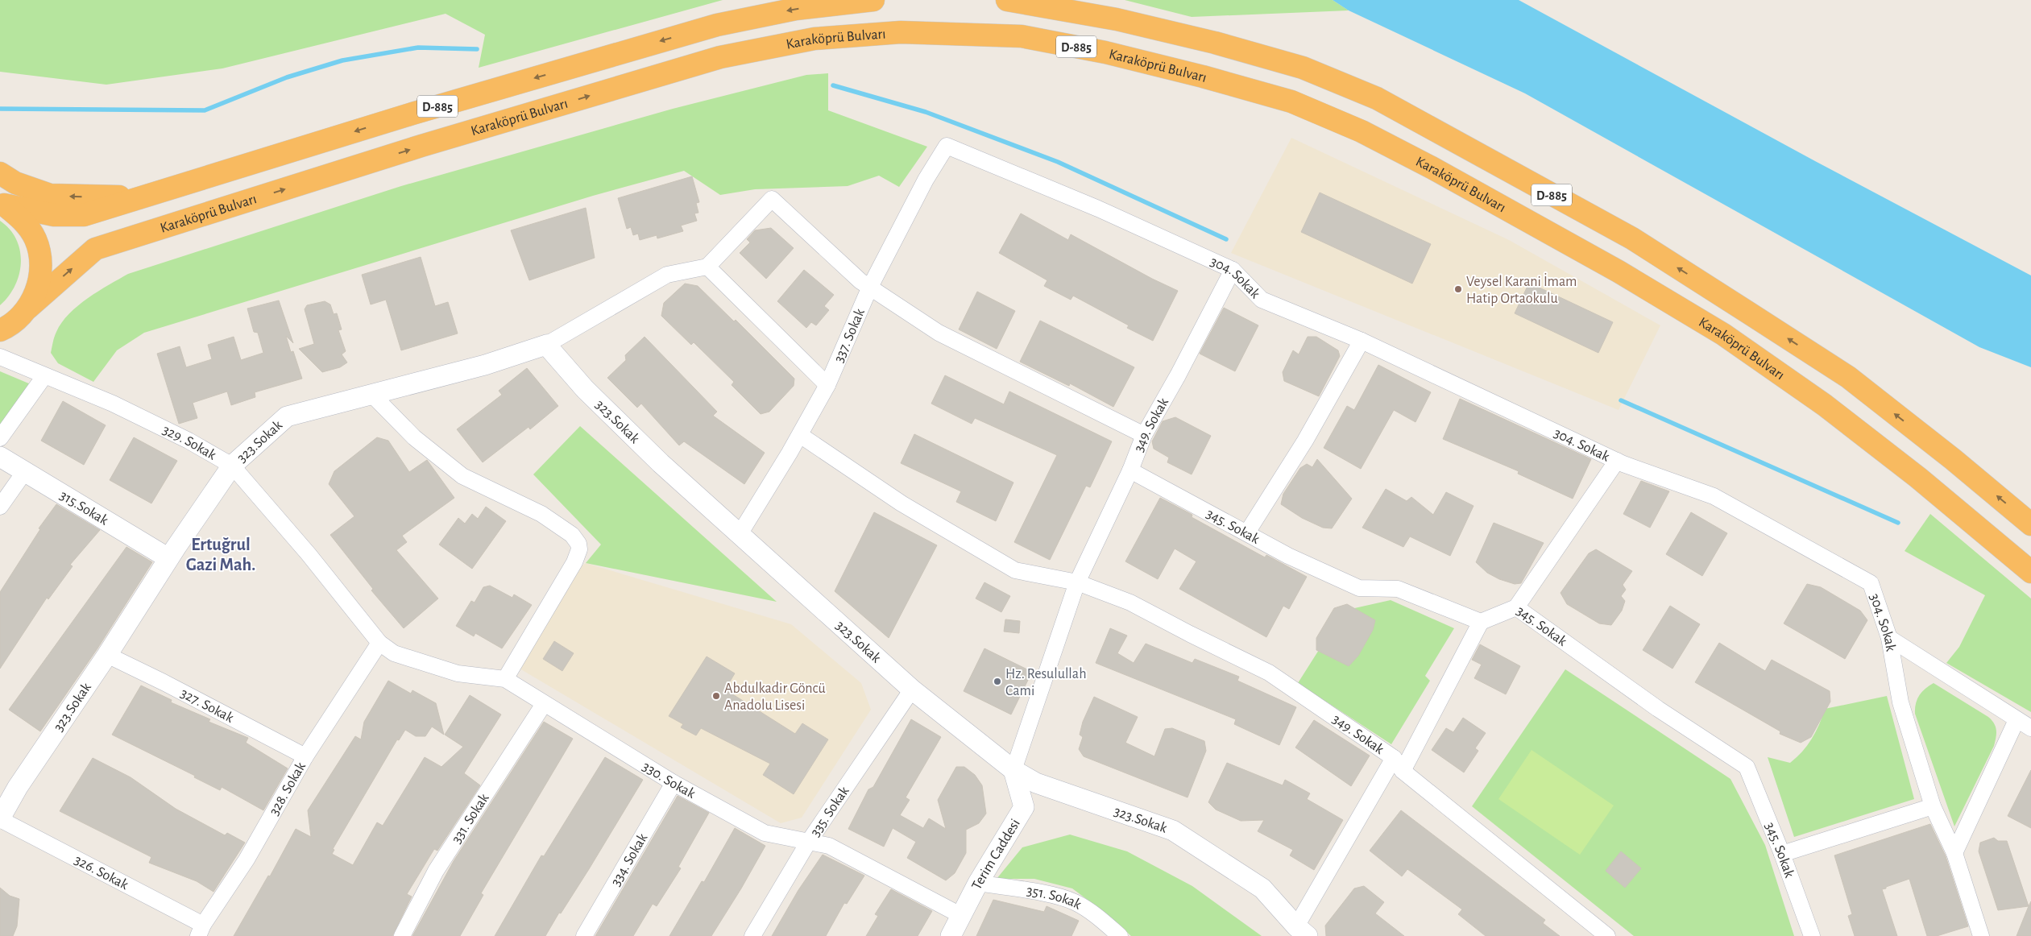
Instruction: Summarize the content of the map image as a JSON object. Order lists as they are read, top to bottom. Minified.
{"streets":{"highway":["Karaköprü Bulvarı","D-885"],"street":["304. Sokak","337. Sokak","323.Sokak","349. Sokak","329. Sokak","315.Sokak","345. Sokak","327. Sokak","330. Sokak","328. Sokak","335. Sokak","331. Sokak","Terim Caddesi","334. Sokak","326. Sokak","351. Sokak"]},"crossings":[["304. Sokak","337. Sokak"],["304. Sokak","349. Sokak"],["337. Sokak","323.Sokak"],["323.Sokak","349. Sokak"],["323.Sokak","329. Sokak"],["323.Sokak","315.Sokak"],["323.Sokak","327. Sokak"],["323.Sokak","335. Sokak"],["323.Sokak","Terim Caddesi"],["323.Sokak","326. Sokak"],["349. Sokak","345. Sokak"],["349. Sokak","Terim Caddesi"],["329. Sokak","330. Sokak"],["329. Sokak","328. Sokak"],["327. Sokak","328. Sokak"],["330. Sokak","328. Sokak"],["330. Sokak","335. Sokak"],["330. Sokak","331. Sokak"],["330. Sokak","Terim Caddesi"],["330. Sokak","334. Sokak"],["328. Sokak","326. Sokak"],["Terim Caddesi","351. Sokak"]],"districts":["Ertuğrul Gazi Mah."],"places":["Veysel Karani İmam Hatip Ortaokulu","Hz. Resulullah Cami","Abdulkadir Göncü Anadolu Lisesi"]}
